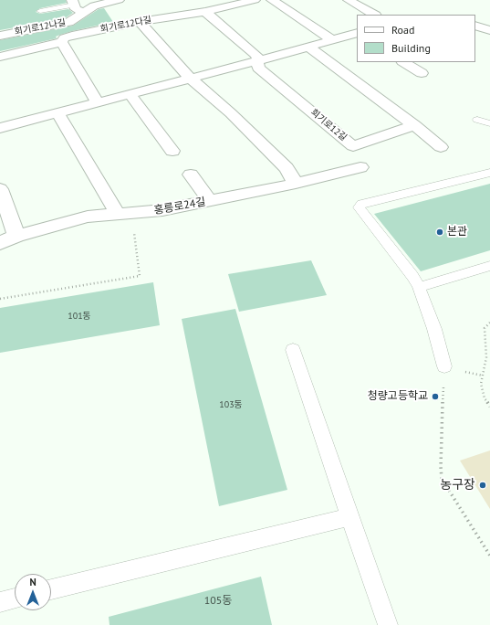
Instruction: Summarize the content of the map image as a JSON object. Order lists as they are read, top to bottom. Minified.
{"streets":{"street":["회기로12다길","회기로12나길","회기로12길","홍릉로24길"]},"crossings":[["회기로12다길","회기로12길"]],"places":["본관","청량고등학교","농구장"],"house_numbers":["101동","103동","105동"],"legend":["Road","Building"],"north":"top"}
